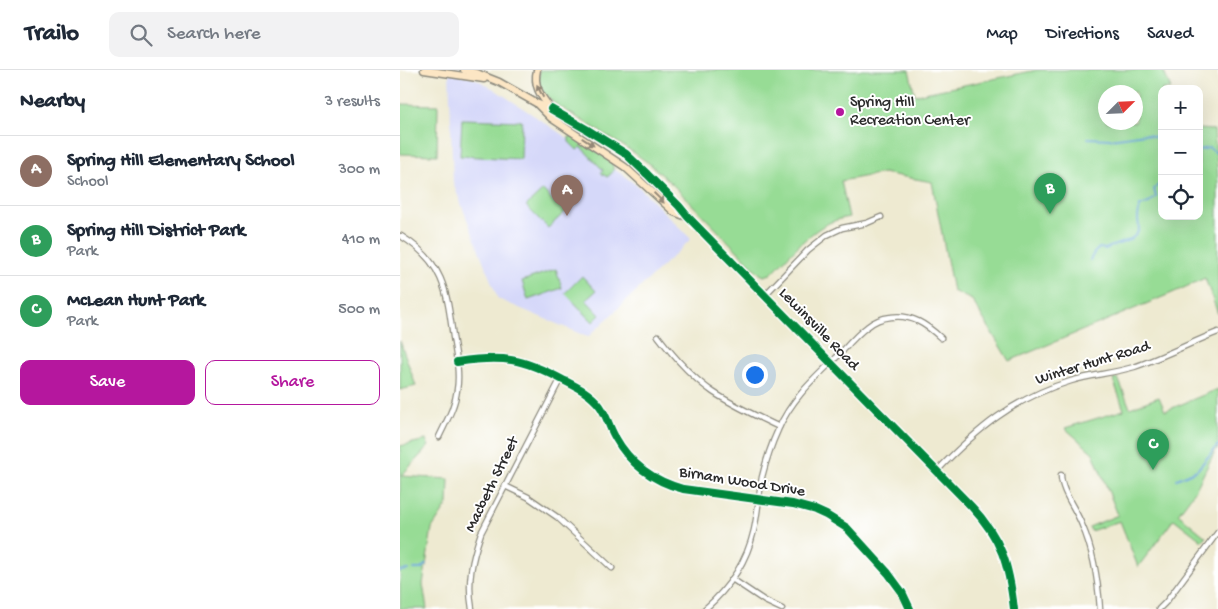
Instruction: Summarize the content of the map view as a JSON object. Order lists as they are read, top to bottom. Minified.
{"streets":{"main road":["Lewinsville Road"],"street":["Winter Hunt Road","Birnam Wood Drive","Macbeth Street"]},"crossings":[["Lewinsville Road","Winter Hunt Road"],["Birnam Wood Drive","Macbeth Street"]],"places":["Spring Hill Recreation Center"],"north":"top right","page":{"header":"Trailo","search":"Search here","nav":["Map","Directions","Saved"],"heading":["Nearby","3 results"],"map_buttons":["+","−"],"list":[{"mark":"A","name":"Spring Hill Elementary School","note":"School","value":"300 m"},{"mark":"B","name":"Spring Hill District Park","note":"Park","value":"410 m"},{"mark":"C","name":"McLean Hunt Park","note":"Park","value":"500 m"}],"pins":["B","A","C"],"buttons":["Save","Share"]}}
